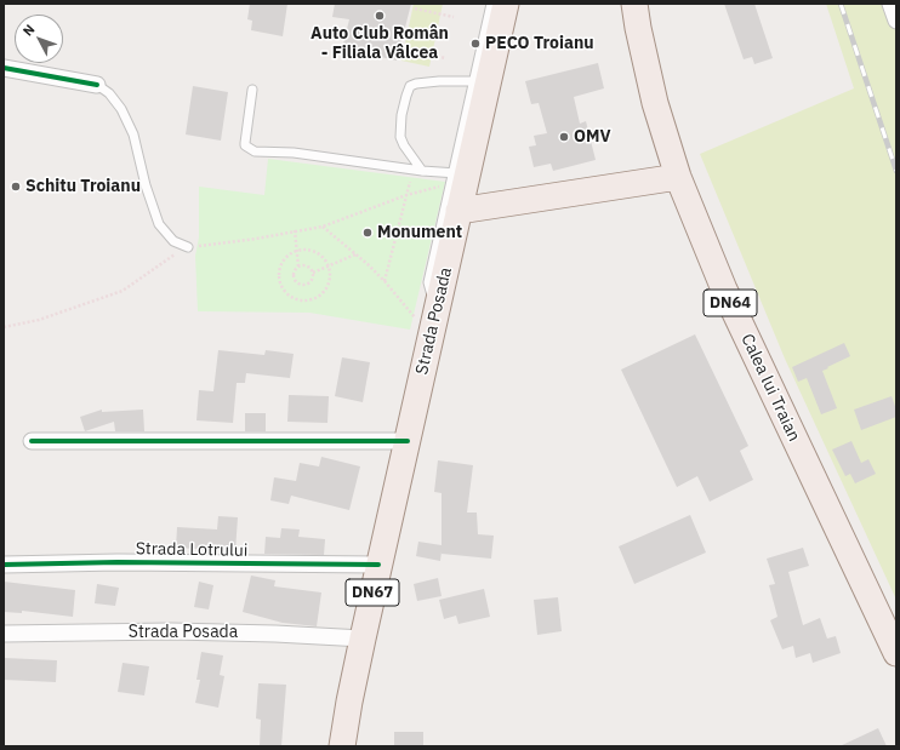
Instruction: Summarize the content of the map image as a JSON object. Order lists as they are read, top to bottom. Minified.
{"streets":{"main road":["DN64","Strada Posada","Calea lui Traian","DN67"],"street":["Strada Lotrului"]},"crossings":[["Strada Posada","Strada Lotrului"]],"places":["Auto Club Român - Filiala Vâlcea","PECO Troianu","OMV","Schitu Troianu","Monument"],"north":"top left"}
